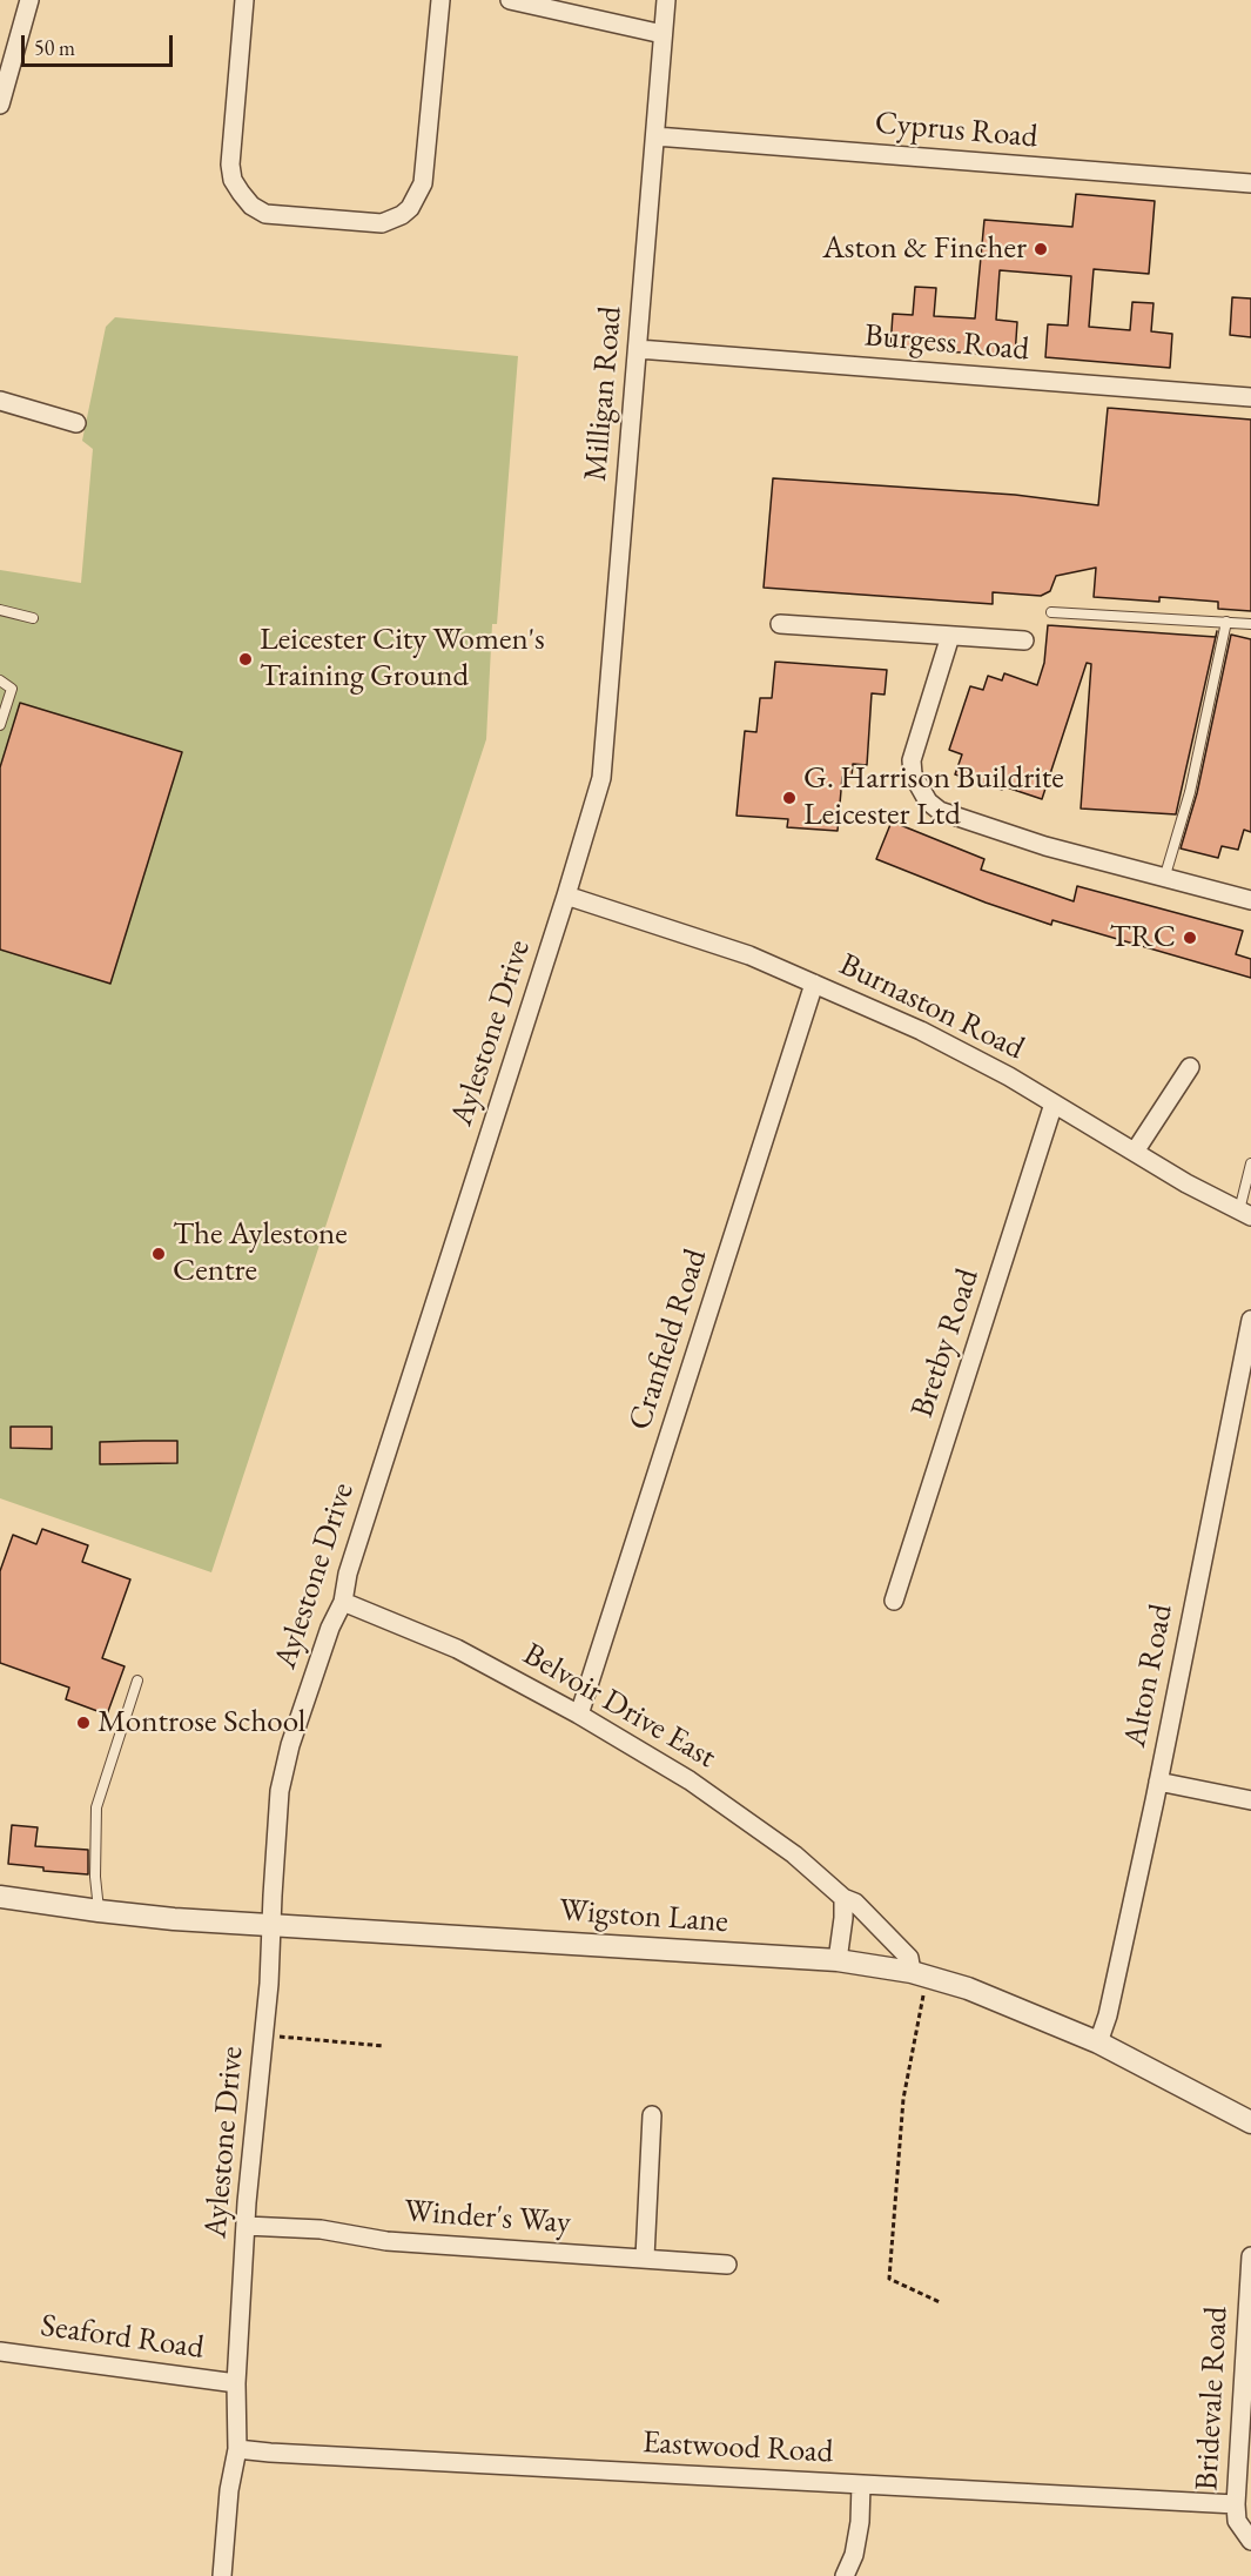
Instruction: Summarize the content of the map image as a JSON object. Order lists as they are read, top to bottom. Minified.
{"streets":{"street":["Cyprus Road","Burgess Road","Milligan Road","Burnaston Road","Aylestone Drive","Cranfield Road","Bretby Road","Alton Road","Belvoir Drive East","Wigston Lane","Winder's Way","Seaford Road","Bridevale Road","Eastwood Road"]},"crossings":[["Cyprus Road","Milligan Road"],["Burgess Road","Milligan Road"],["Milligan Road","Aylestone Drive"],["Burnaston Road","Aylestone Drive"],["Burnaston Road","Cranfield Road"],["Burnaston Road","Bretby Road"],["Aylestone Drive","Belvoir Drive East"],["Aylestone Drive","Wigston Lane"],["Aylestone Drive","Winder's Way"],["Aylestone Drive","Seaford Road"],["Aylestone Drive","Eastwood Road"],["Cranfield Road","Belvoir Drive East"],["Alton Road","Wigston Lane"],["Belvoir Drive East","Wigston Lane"],["Bridevale Road","Eastwood Road"]],"places":["Aston & Fincher","Leicester City Women's Training Ground","G. Harrison Buildrite Leicester Ltd","TRC","The Aylestone Centre","Montrose School"],"scale_bar":"50 m"}
